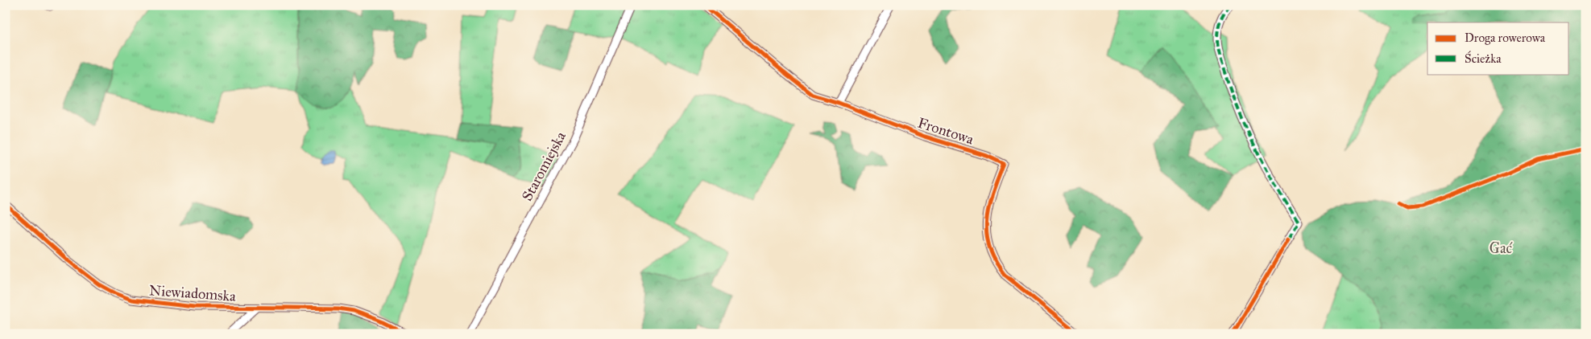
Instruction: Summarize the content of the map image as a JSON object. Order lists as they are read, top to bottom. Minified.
{"streets":{"street":["Frontowa","Staromiejska","Niewiadomska"]},"parks":["Gać"],"legend":["Droga rowerowa","Ścieżka"]}
